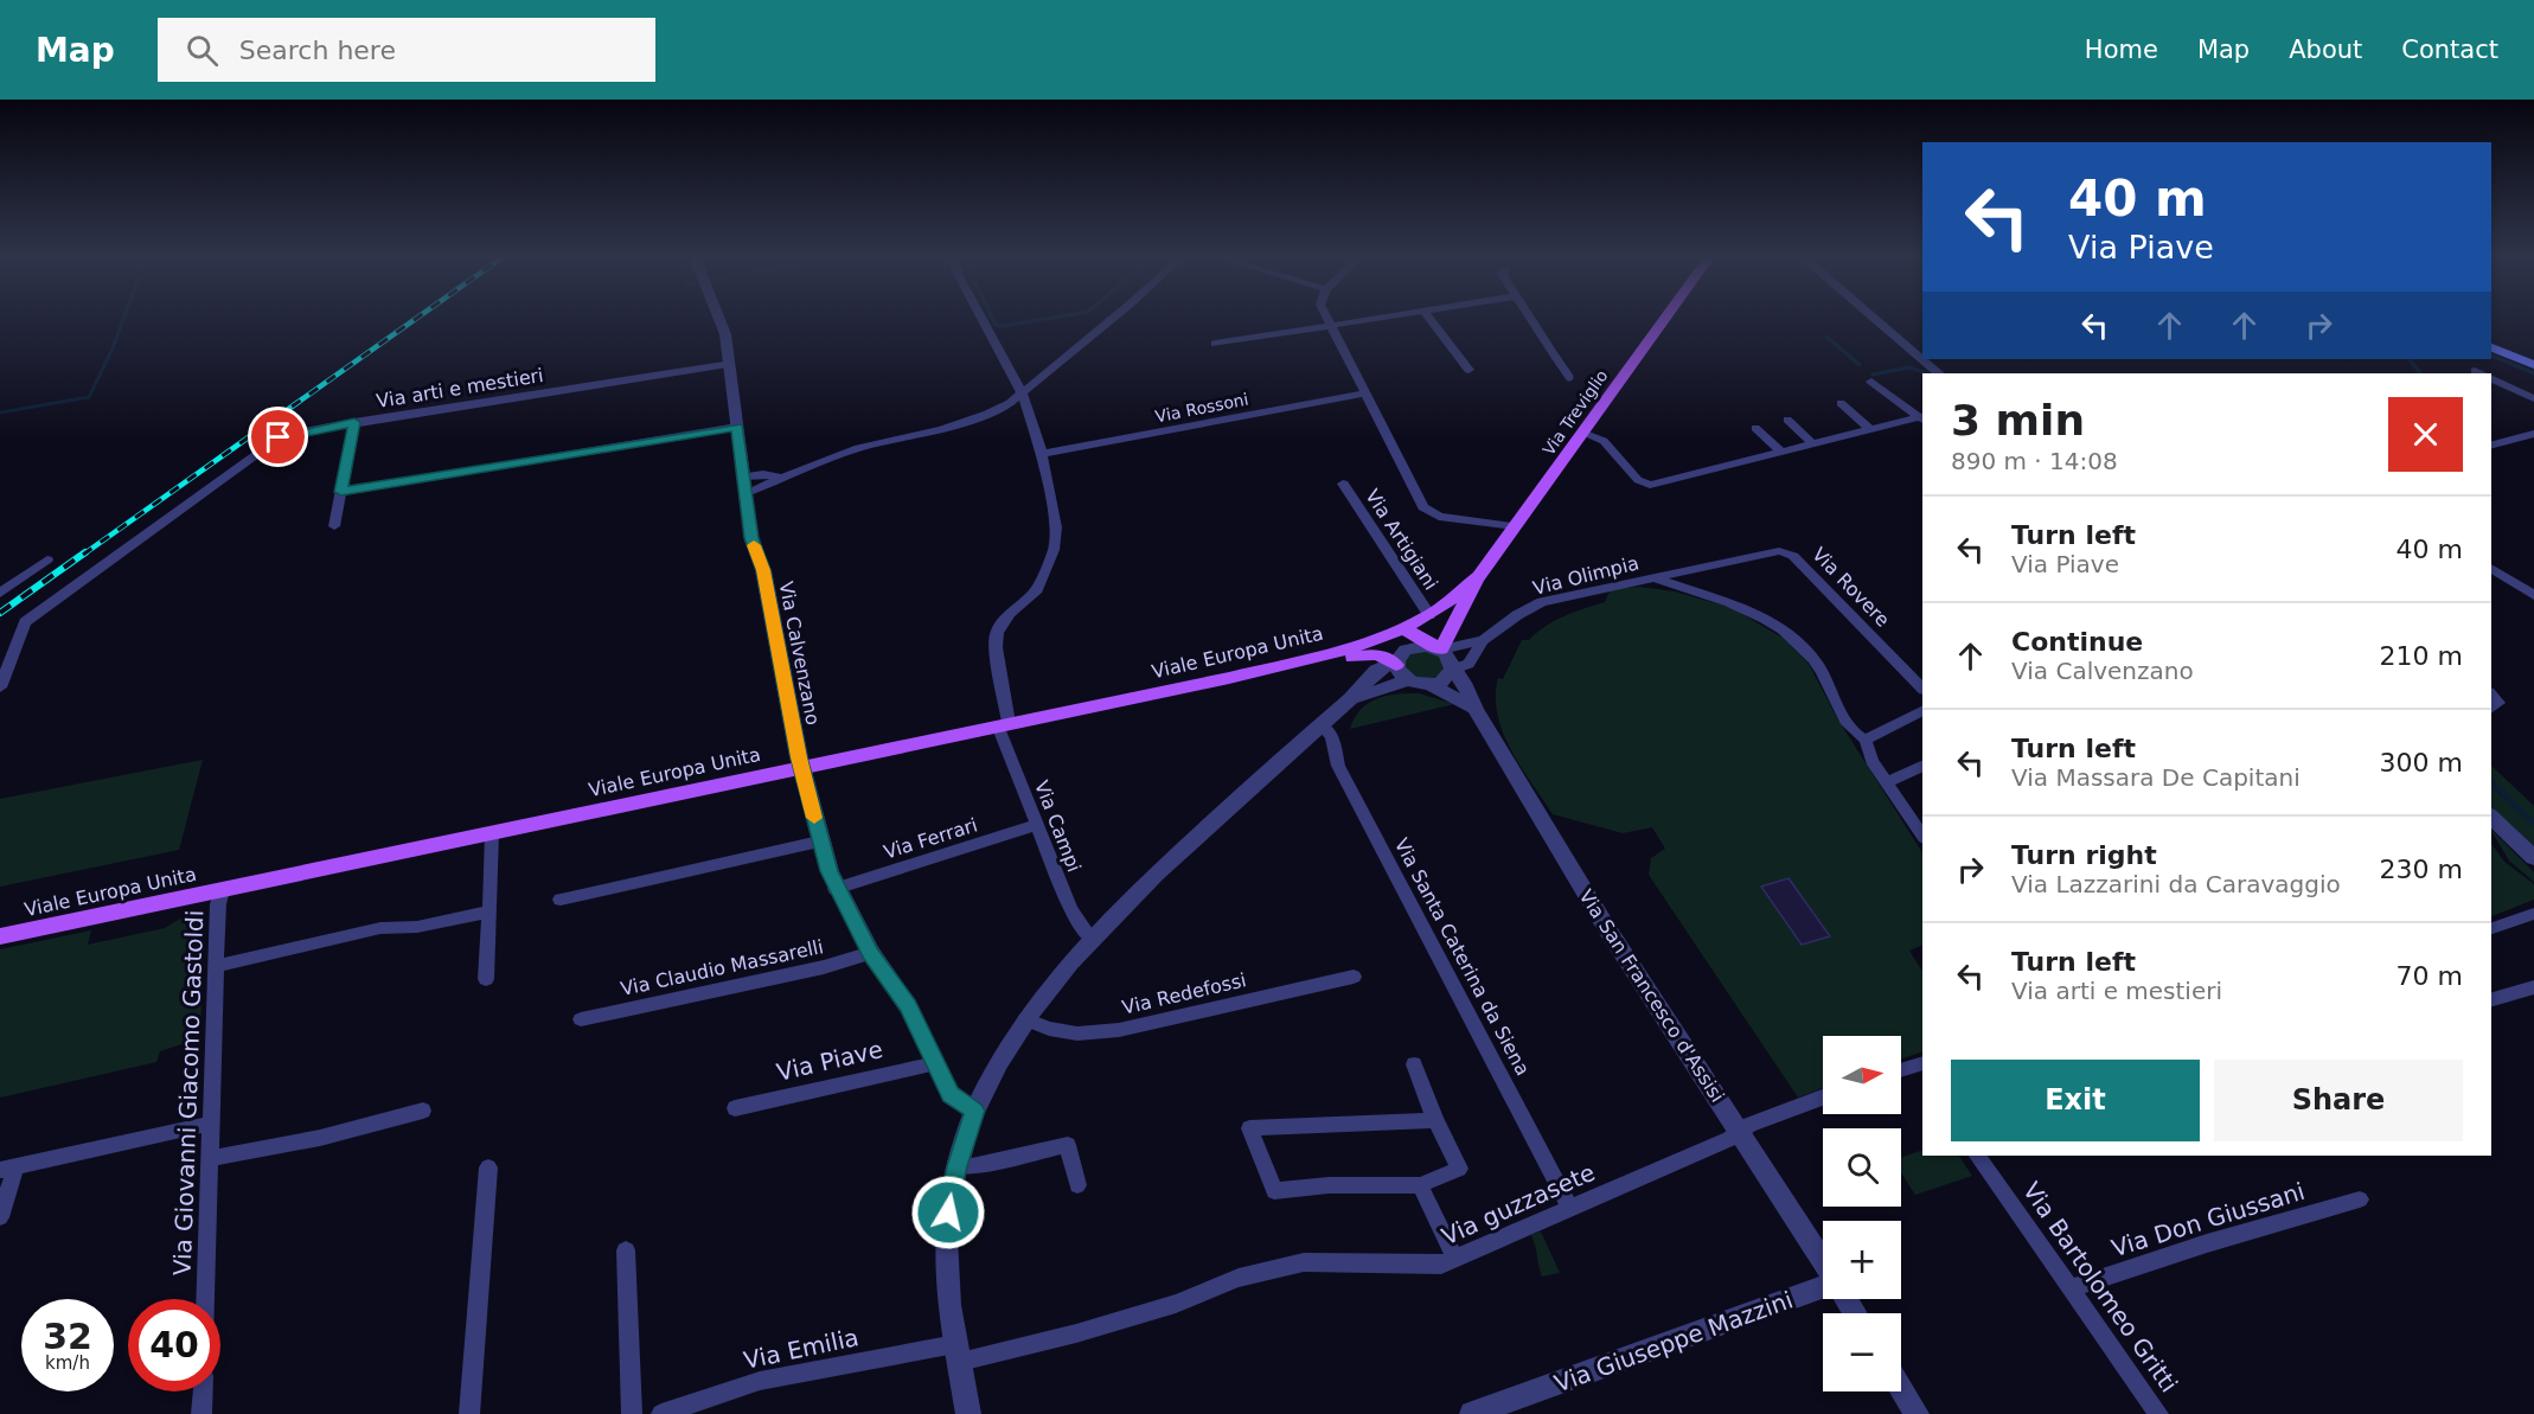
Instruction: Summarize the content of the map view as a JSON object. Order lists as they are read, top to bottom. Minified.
{"streets":{"main road":["Via Treviglio","Viale Europa Unita"],"street":["Via arti e mestieri","Via Rossoni","Via Artigiani","Via Olimpia","Via Rovere","Via Calvenzano","Via Campi","Via Ferrari","Via Santa Caterina da Siena","Via Claudio Massarelli","Via Redefossi","Via San Francesco d'Assisi","Via Piave","Via Giovanni Giacomo Gastoldi","Via guzzasete","Via Don Giussani","Via Bartolomeo Gritti","Via Giuseppe Mazzini","Via Emilia"]},"crossings":[["Via arti e mestieri","Via Calvenzano"],["Via Rossoni","Via Campi"],["Via Treviglio","Viale Europa Unita"],["Via Artigiani","Viale Europa Unita"],["Via Olimpia","Via Rovere"],["Via Olimpia","Via San Francesco d'Assisi"],["Viale Europa Unita","Via Calvenzano"],["Viale Europa Unita","Via Campi"],["Viale Europa Unita","Via Giovanni Giacomo Gastoldi"],["Via Campi","Via Ferrari"],["Via Santa Caterina da Siena","Via guzzasete"],["Via San Francesco d'Assisi","Via guzzasete"],["Via guzzasete","Via Emilia"],["Via Don Giussani","Via Bartolomeo Gritti"]],"north":"right","page":{"header":"Map","search":"Search here","nav":["Home","Map","About","Contact"],"turn":["40 m","Via Piave"],"heading":["3 min","890 m · 14:08"],"list":[{"name":"Turn left","note":"Via Piave","value":"40 m"},{"name":"Continue","note":"Via Calvenzano","value":"210 m"},{"name":"Turn left","note":"Via Massara De Capitani","value":"300 m"},{"name":"Turn right","note":"Via Lazzarini da Caravaggio","value":"230 m"},{"name":"Turn left","note":"Via arti e mestieri","value":"70 m"}],"map_buttons":["+","−"],"buttons":["Exit","Share"],"speed":"32 km/h","limit":"40"}}
